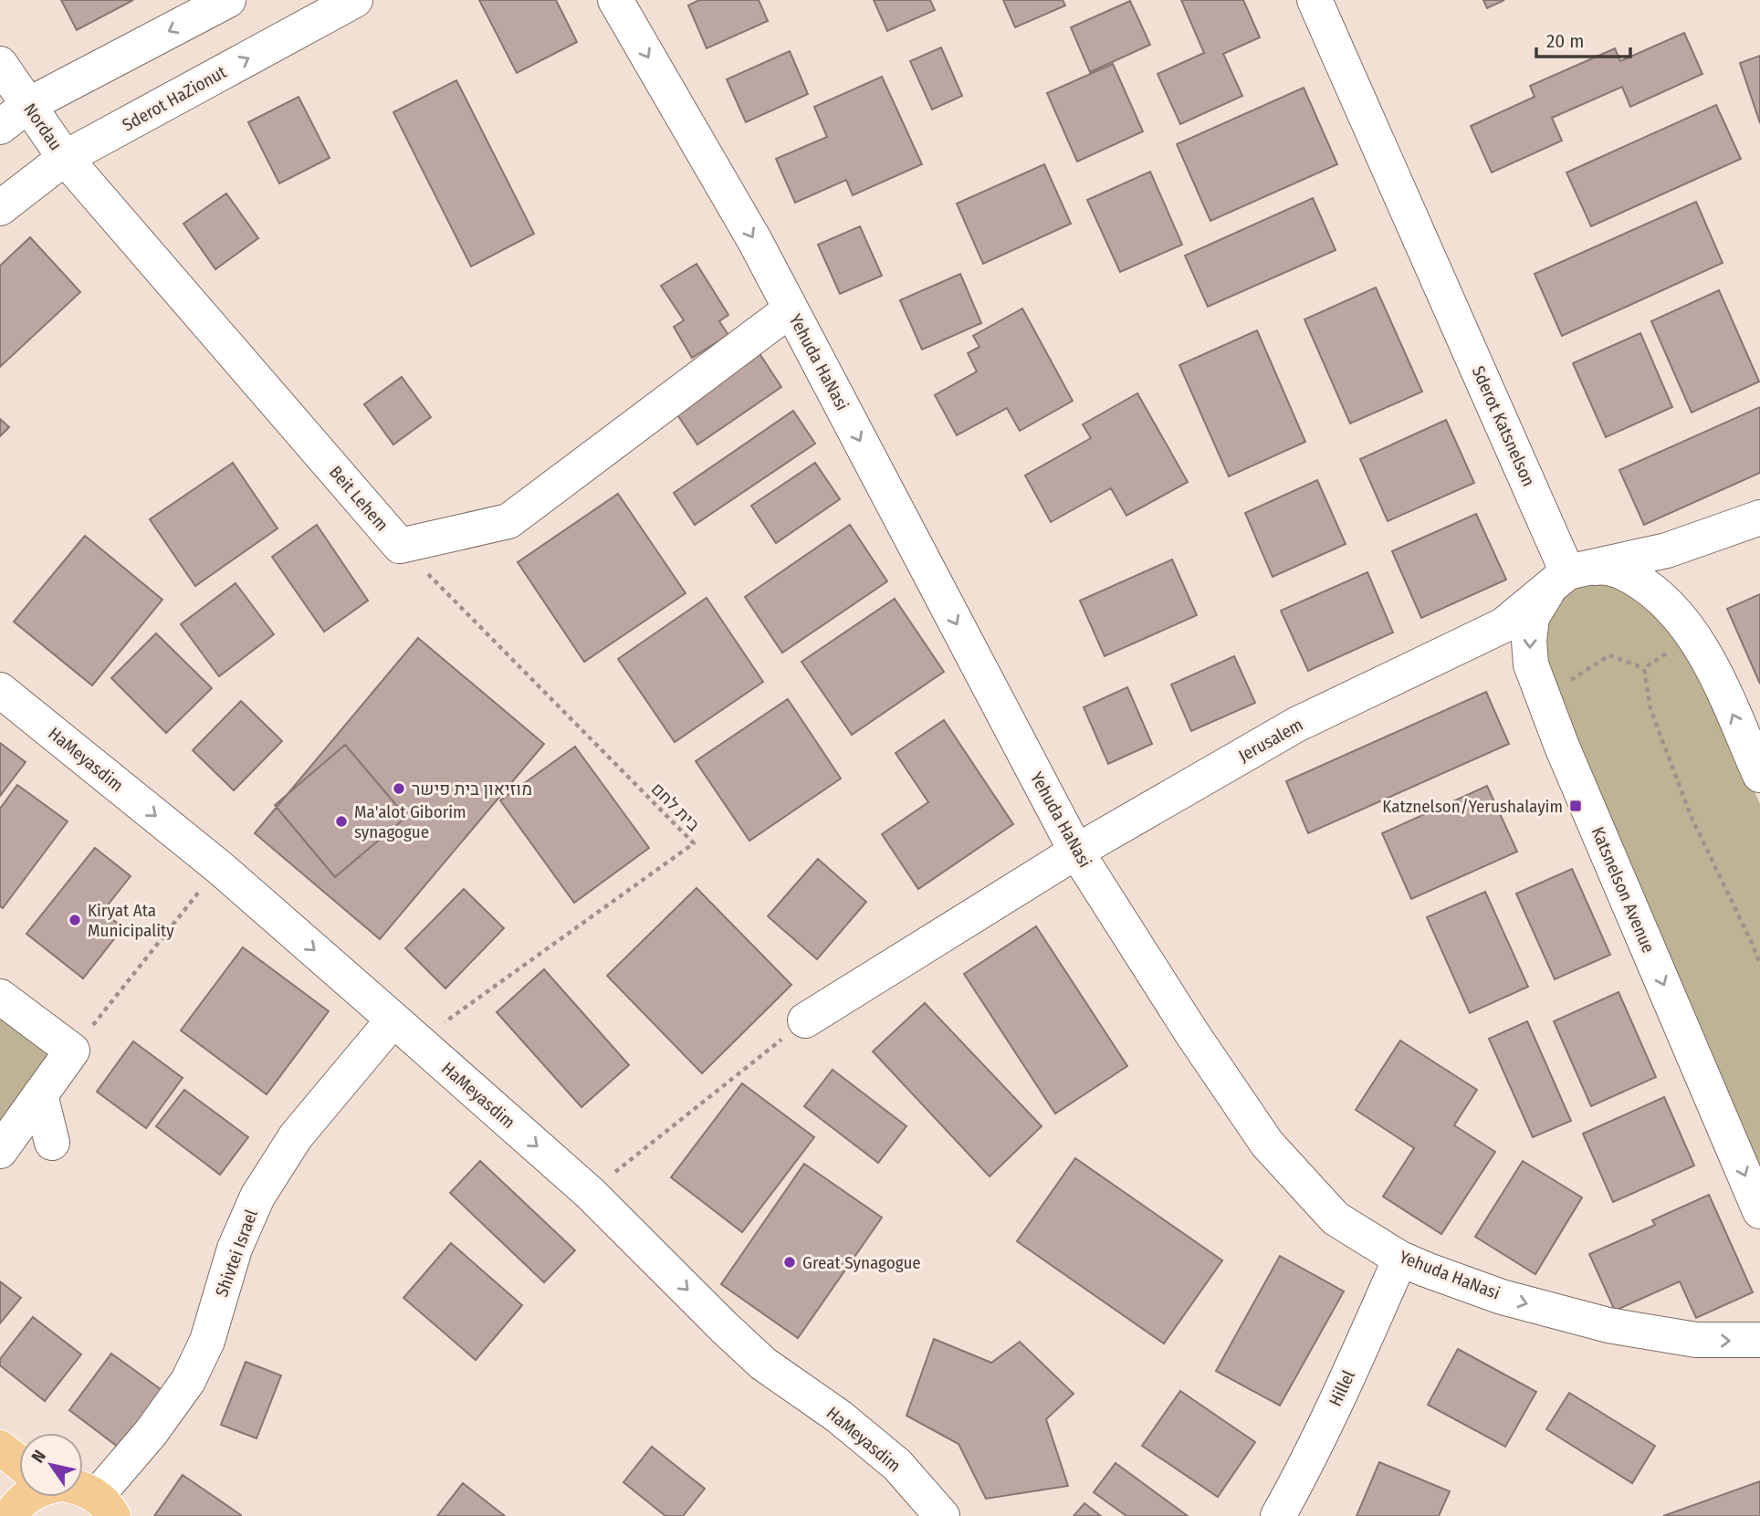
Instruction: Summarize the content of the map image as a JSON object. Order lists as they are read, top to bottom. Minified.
{"streets":{"street":["Sderot HaZionut","Nordau","Yehuda HaNasi","Sderot Katsnelson","Beit Lehem","Jerusalem","HaMeyasdim","Katsnelson Avenue","Shivtei Israel","Hillel"],"path":["בית לחם"]},"crossings":[["Sderot HaZionut","Nordau"],["Sderot HaZionut","Beit Lehem"],["Nordau","Beit Lehem"],["Yehuda HaNasi","Beit Lehem"],["Yehuda HaNasi","Jerusalem"],["Yehuda HaNasi","Hillel"],["Sderot Katsnelson","Jerusalem"],["Sderot Katsnelson","Katsnelson Avenue"],["Beit Lehem","בית לחם"],["Jerusalem","Katsnelson Avenue"],["HaMeyasdim","בית לחם"],["HaMeyasdim","Shivtei Israel"],["בית לחם","Shivtei Israel"]],"one_way":["Yehuda HaNasi","HaMeyasdim","Katsnelson Avenue"],"places":{"other":["מוזיאון בית פישר","Ma'alot Giborim synagogue","Kiryat Ata Municipality","Great Synagogue"],"transit":["Katznelson/Yerushalayim"]},"scale_bar":"20 m","north":"top left"}
